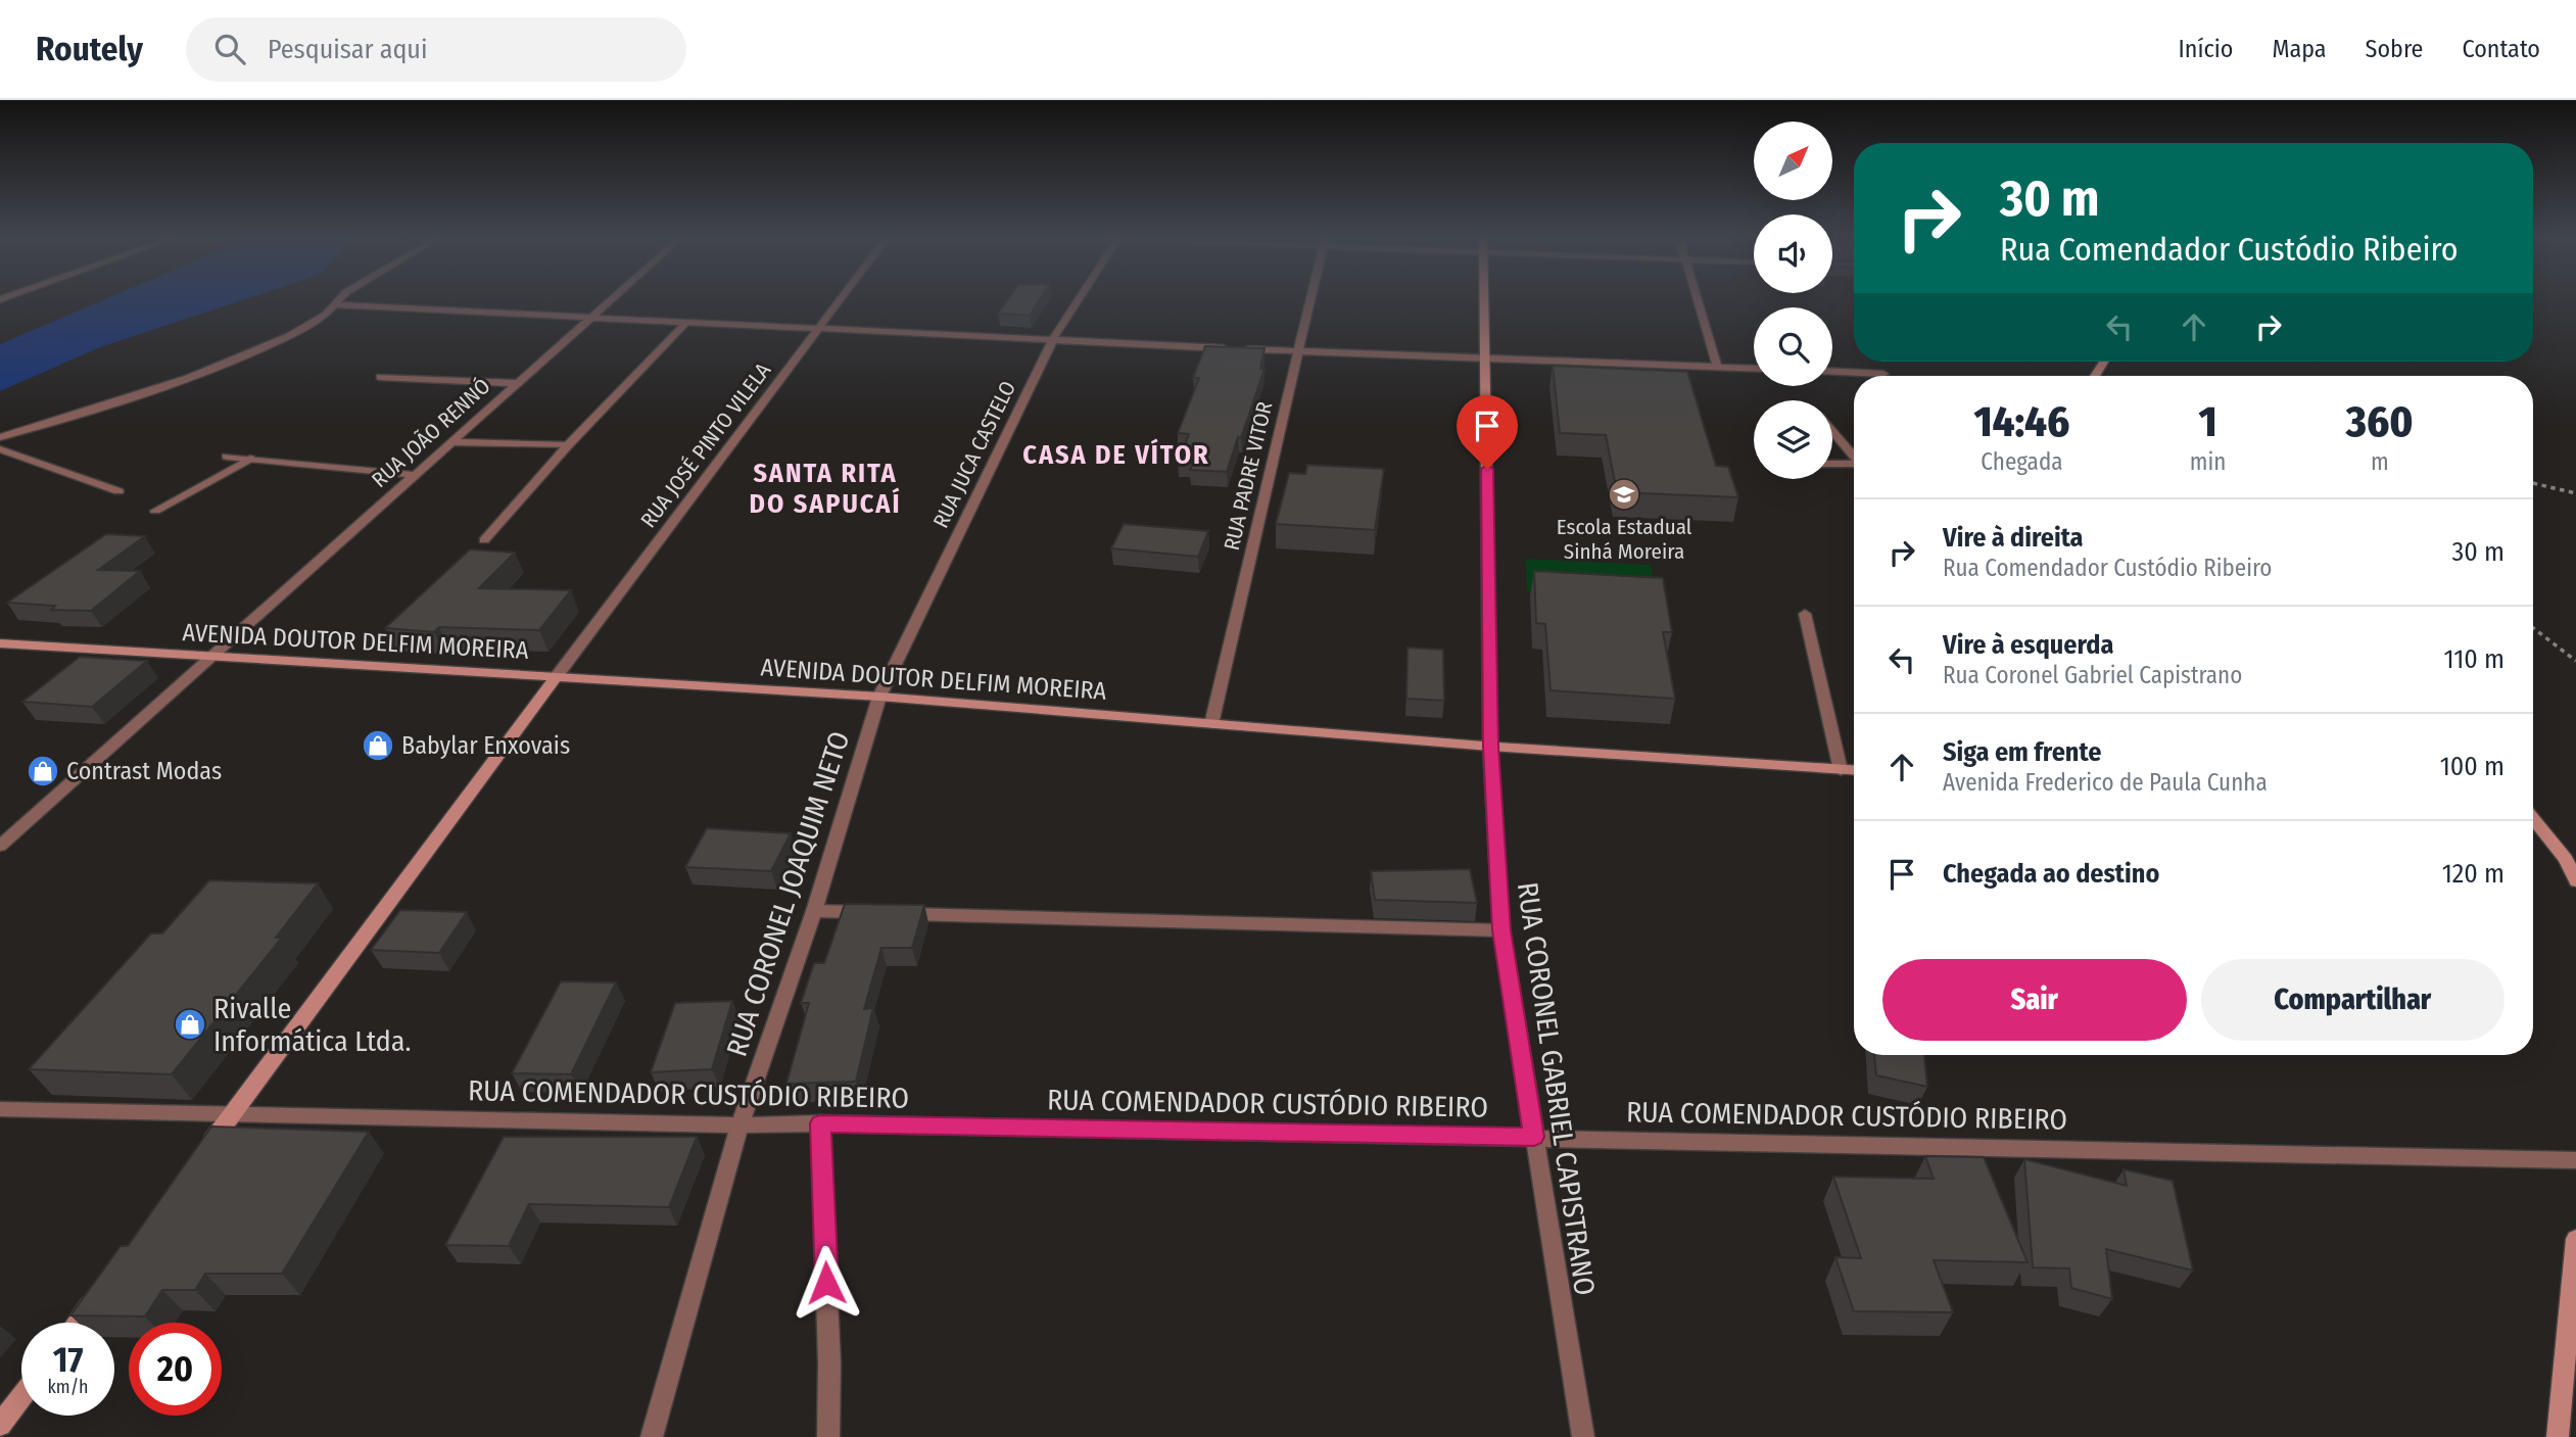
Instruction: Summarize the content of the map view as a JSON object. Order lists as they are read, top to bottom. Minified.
{"streets":{"main road":["AVENIDA DOUTOR DELFIM MOREIRA"],"street":["RUA JOÃO RENNÓ","RUA JOSÉ PINTO VILELA","RUA JUCA CASTELO","RUA PADRE VITOR","RUA CORONEL JOAQUIM NETO","RUA CORONEL GABRIEL CAPISTRANO","RUA COMENDADOR CUSTÓDIO RIBEIRO"]},"crossings":[["RUA JOÃO RENNÓ","AVENIDA DOUTOR DELFIM MOREIRA"],["RUA JOSÉ PINTO VILELA","AVENIDA DOUTOR DELFIM MOREIRA"],["RUA JUCA CASTELO","AVENIDA DOUTOR DELFIM MOREIRA"],["RUA JUCA CASTELO","RUA CORONEL JOAQUIM NETO"],["RUA PADRE VITOR","AVENIDA DOUTOR DELFIM MOREIRA"],["AVENIDA DOUTOR DELFIM MOREIRA","RUA CORONEL JOAQUIM NETO"],["AVENIDA DOUTOR DELFIM MOREIRA","RUA CORONEL GABRIEL CAPISTRANO"],["RUA CORONEL JOAQUIM NETO","RUA COMENDADOR CUSTÓDIO RIBEIRO"],["RUA CORONEL GABRIEL CAPISTRANO","RUA COMENDADOR CUSTÓDIO RIBEIRO"]],"districts":["CASA DE VÍTOR","SANTA RITA DO SAPUCAÍ"],"places":{"school or university":["Escola Estadual Sinhá Moreira"],"shop":["Babylar Enxovais","Contrast Modas","Rivalle Informática Ltda."]},"north":"top right","page":{"header":"Routely","search":"Pesquisar aqui","nav":["Início","Mapa","Sobre","Contato"],"turn":["30 m","Rua Comendador Custódio Ribeiro"],"eta":["14:46","Chegada","1","min","360","m"],"list":[{"name":"Vire à direita","note":"Rua Comendador Custódio Ribeiro","value":"30 m"},{"name":"Vire à esquerda","note":"Rua Coronel Gabriel Capistrano","value":"110 m"},{"name":"Siga em frente","note":"Avenida Frederico de Paula Cunha","value":"100 m"},{"name":"Chegada ao destino","value":"120 m"}],"buttons":["Sair","Compartilhar"],"speed":"17 km/h","limit":"20"}}
